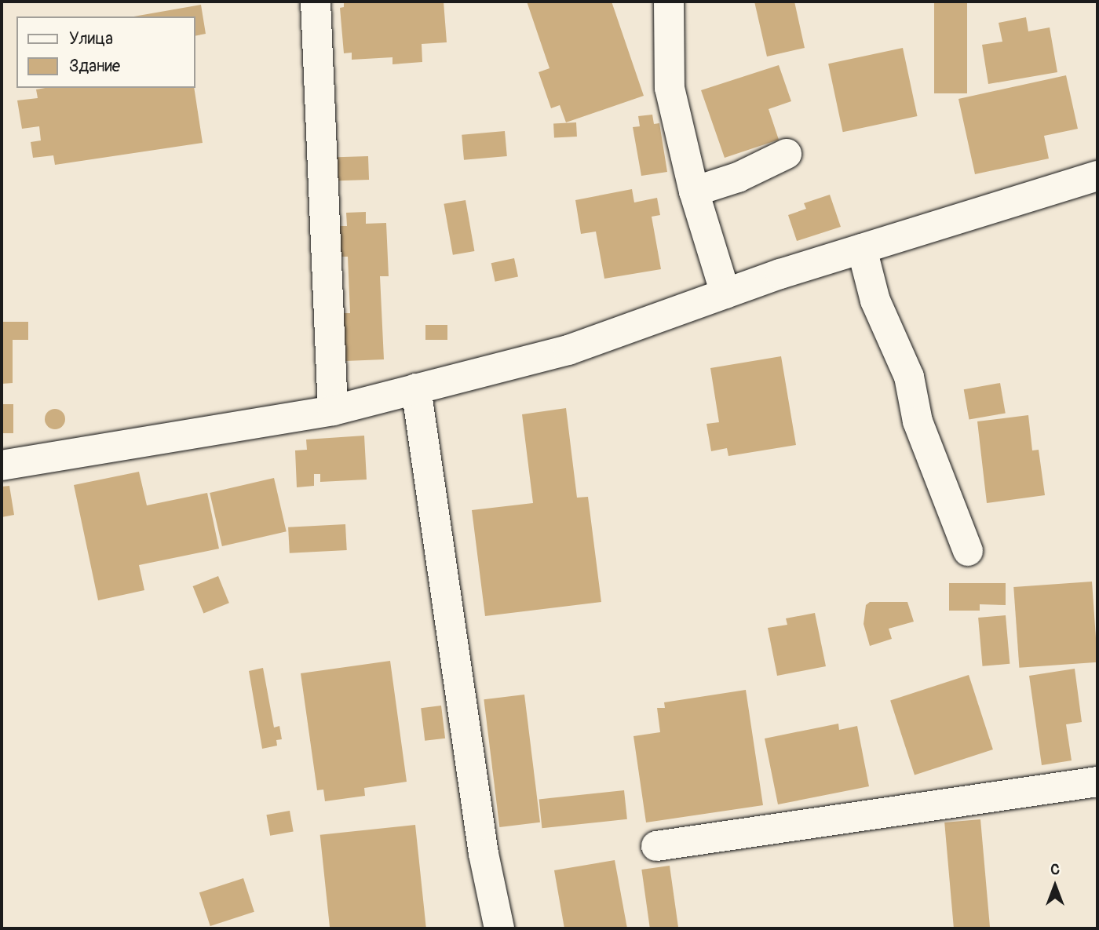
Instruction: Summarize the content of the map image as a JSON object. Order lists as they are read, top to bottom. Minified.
{"legend":["Улица","Здание"],"north":"top"}
